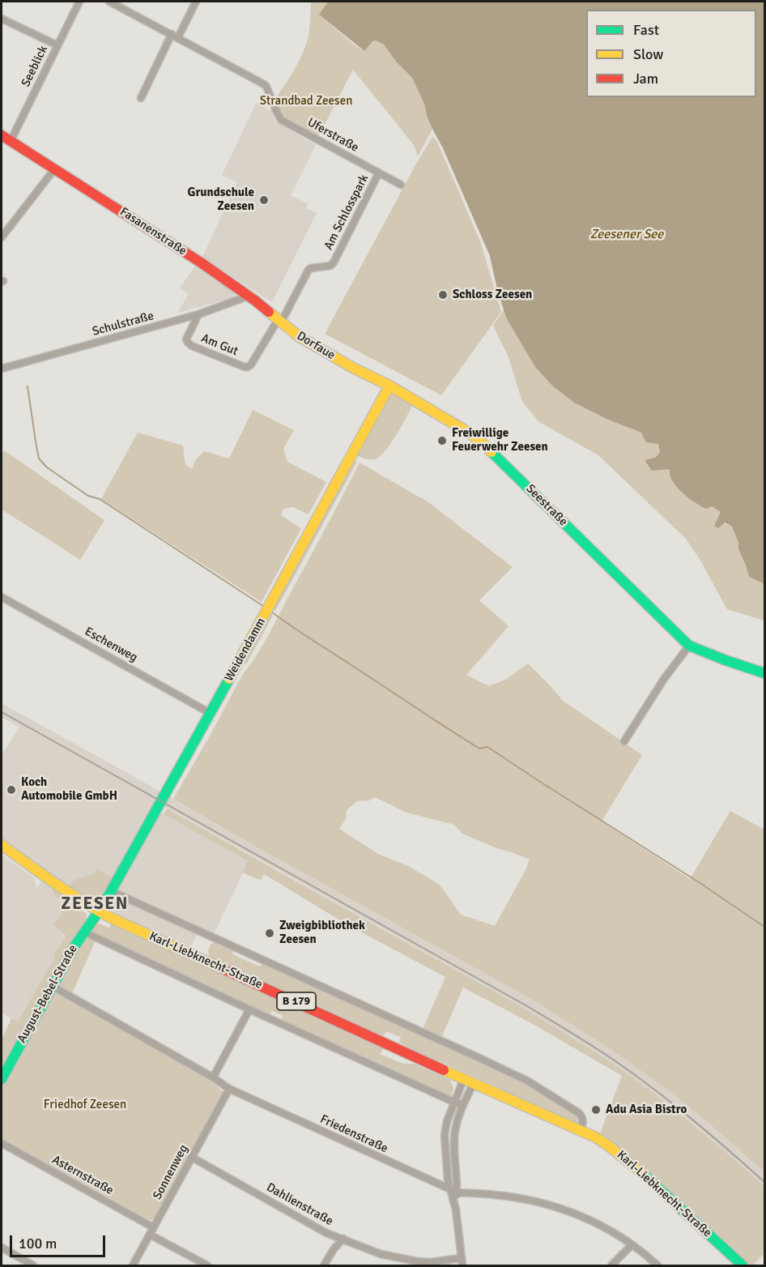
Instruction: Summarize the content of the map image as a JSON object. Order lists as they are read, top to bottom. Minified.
{"streets":{"street":["Seeblick","Uferstraße","Am Schlosspark","Fasanenstraße","Schulstraße","Am Gut","Dorfaue","Seestraße","Eschenweg","Weidendamm","Karl-Liebknecht-Straße","August-Bebel-Straße","B 179","Friedenstraße","Sonnenweg","Asternstraße","Dahlienstraße"]},"crossings":[["Seeblick","Fasanenstraße"],["Uferstraße","Am Schlosspark"],["Am Schlosspark","Am Gut"],["Am Schlosspark","Dorfaue"],["Fasanenstraße","Schulstraße"],["Fasanenstraße","Dorfaue"],["Schulstraße","Am Gut"],["Schulstraße","Dorfaue"],["Am Gut","Dorfaue"],["Dorfaue","Seestraße"],["Dorfaue","Weidendamm"],["Seestraße","Weidendamm"],["Eschenweg","Weidendamm"],["Weidendamm","Karl-Liebknecht-Straße"],["Weidendamm","August-Bebel-Straße"],["Karl-Liebknecht-Straße","August-Bebel-Straße"],["August-Bebel-Straße","Friedenstraße"],["Friedenstraße","Sonnenweg"],["Sonnenweg","Asternstraße"],["Sonnenweg","Dahlienstraße"]],"districts":["ZEESEN"],"water":["Zeesener See"],"parks":["Strandbad Zeesen","Friedhof Zeesen"],"places":["Grundschule Zeesen","Schloss Zeesen","Freiwillige Feuerwehr Zeesen","Koch Automobile GmbH","Zweigbibliothek Zeesen","Adu Asia Bistro"],"legend":["Fast","Slow","Jam"],"scale_bar":"100 m"}
